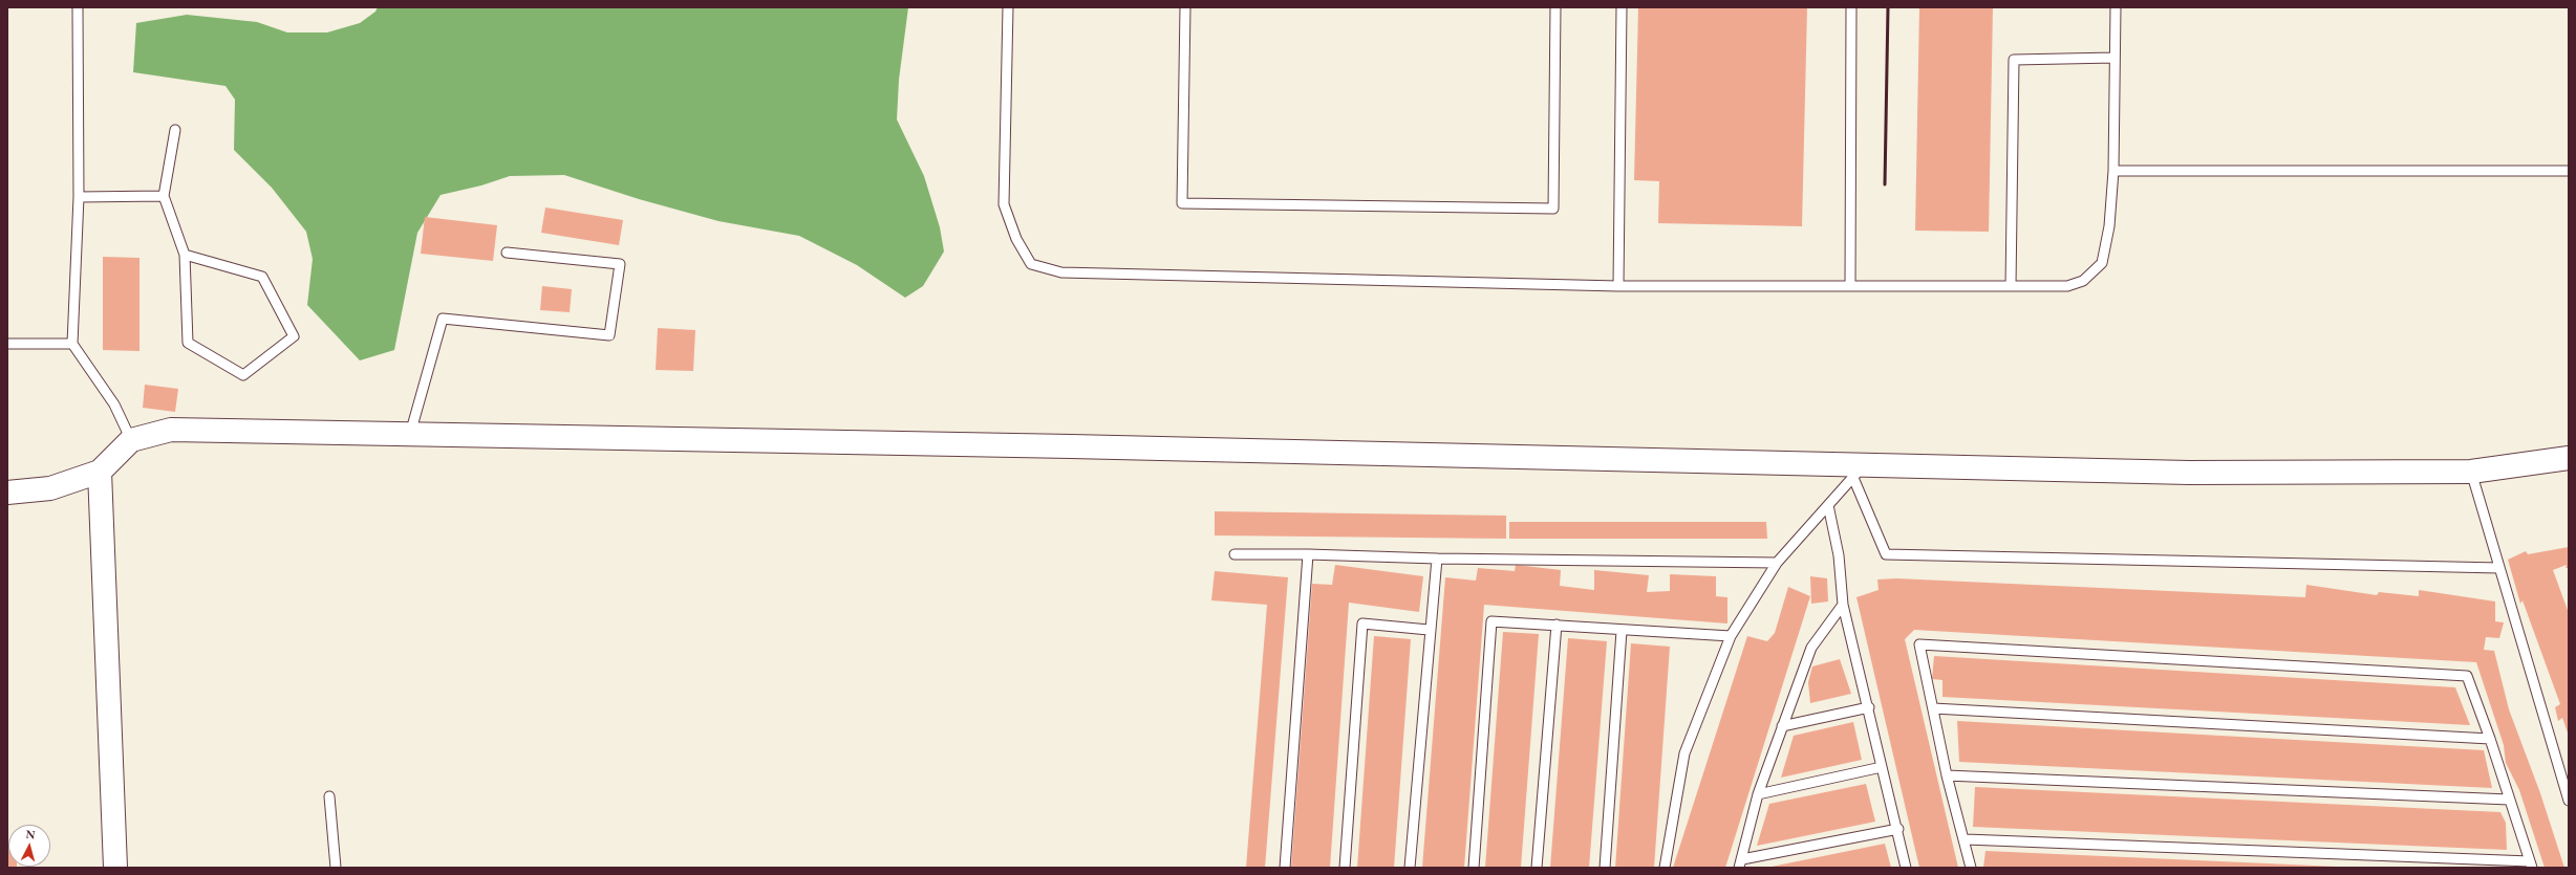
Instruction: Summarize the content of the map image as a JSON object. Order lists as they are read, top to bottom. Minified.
{"north":"top"}
